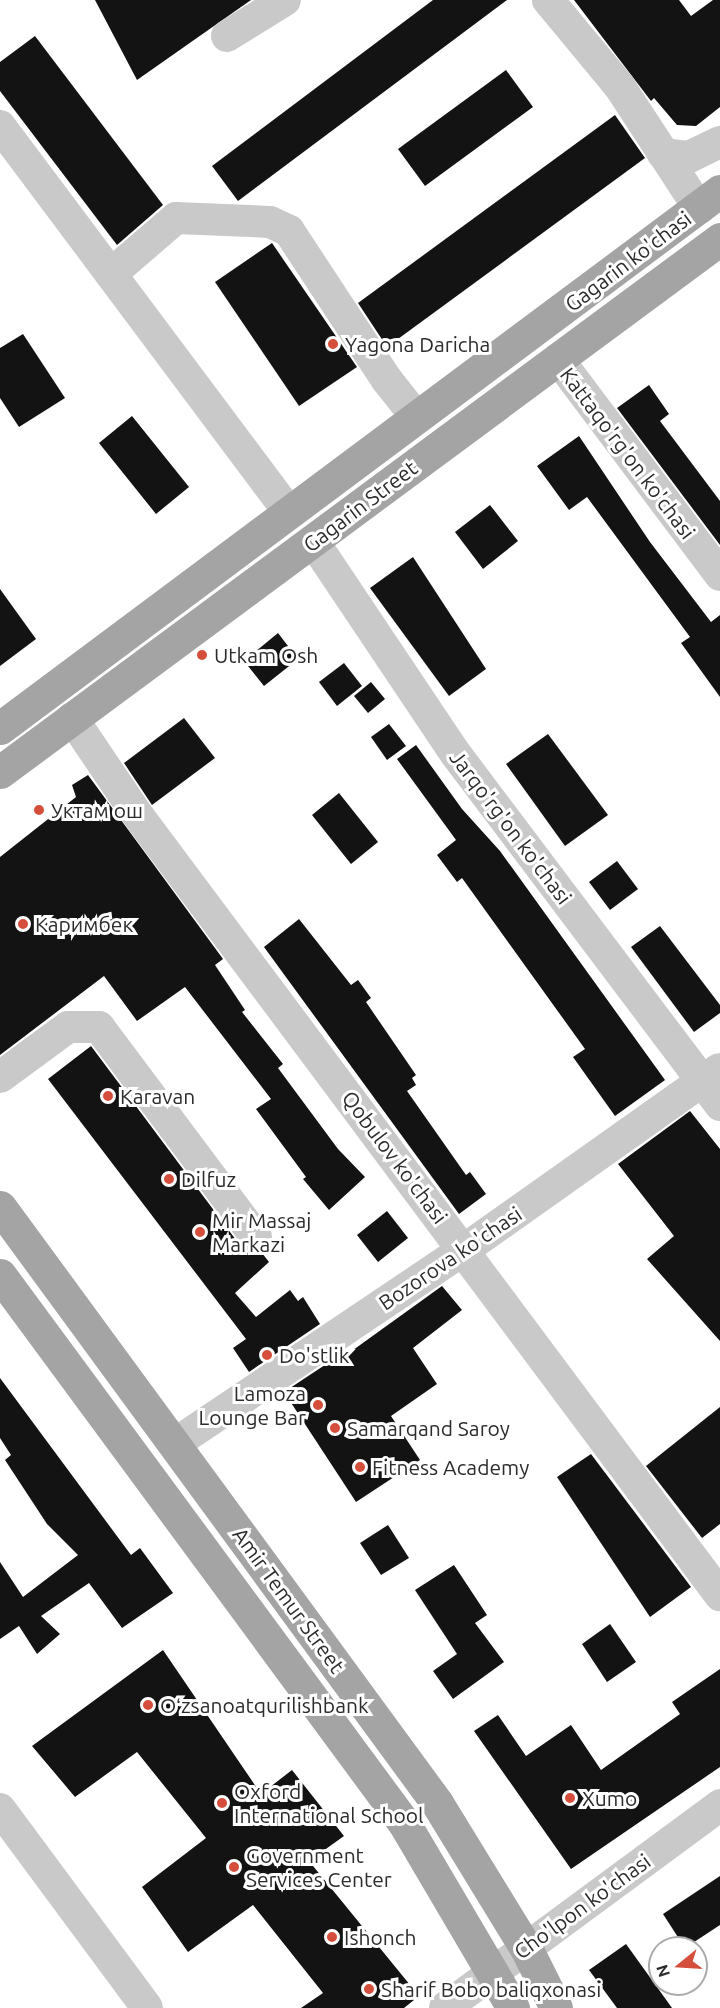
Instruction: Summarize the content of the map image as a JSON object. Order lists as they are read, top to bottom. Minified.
{"streets":{"main road":["Gagarin ko'chasi","Gagarin Street","Amir Temur Street"],"street":["Kattaqo'rg'on ko'chasi","Jarqo'rg'on ko'chasi","Qobulov ko'chasi","Bozorova ko'chasi","Cho'lpon ko'chasi"]},"crossings":[["Gagarin ko'chasi","Gagarin Street"],["Kattaqo'rg'on ko'chasi","Gagarin Street"],["Gagarin Street","Jarqo'rg'on ko'chasi"],["Gagarin Street","Qobulov ko'chasi"],["Jarqo'rg'on ko'chasi","Bozorova ko'chasi"],["Qobulov ko'chasi","Bozorova ko'chasi"],["Bozorova ko'chasi","Amir Temur Street"],["Amir Temur Street","Cho'lpon ko'chasi"]],"places":["Yagona Daricha","Utkam Osh","Уктам ош","Каримбек","Karavan","Dilfuz","Mir Massaj Markazi","Do'stlik","Lamoza Lounge Bar","Samarqand Saroy","Fitness Academy","Oʻzsanoatqurilishbank","Xumo","Oxford International School","Government Services Center","Ishonch","Sharif Bobo baliqxonasi"],"north":"left"}
